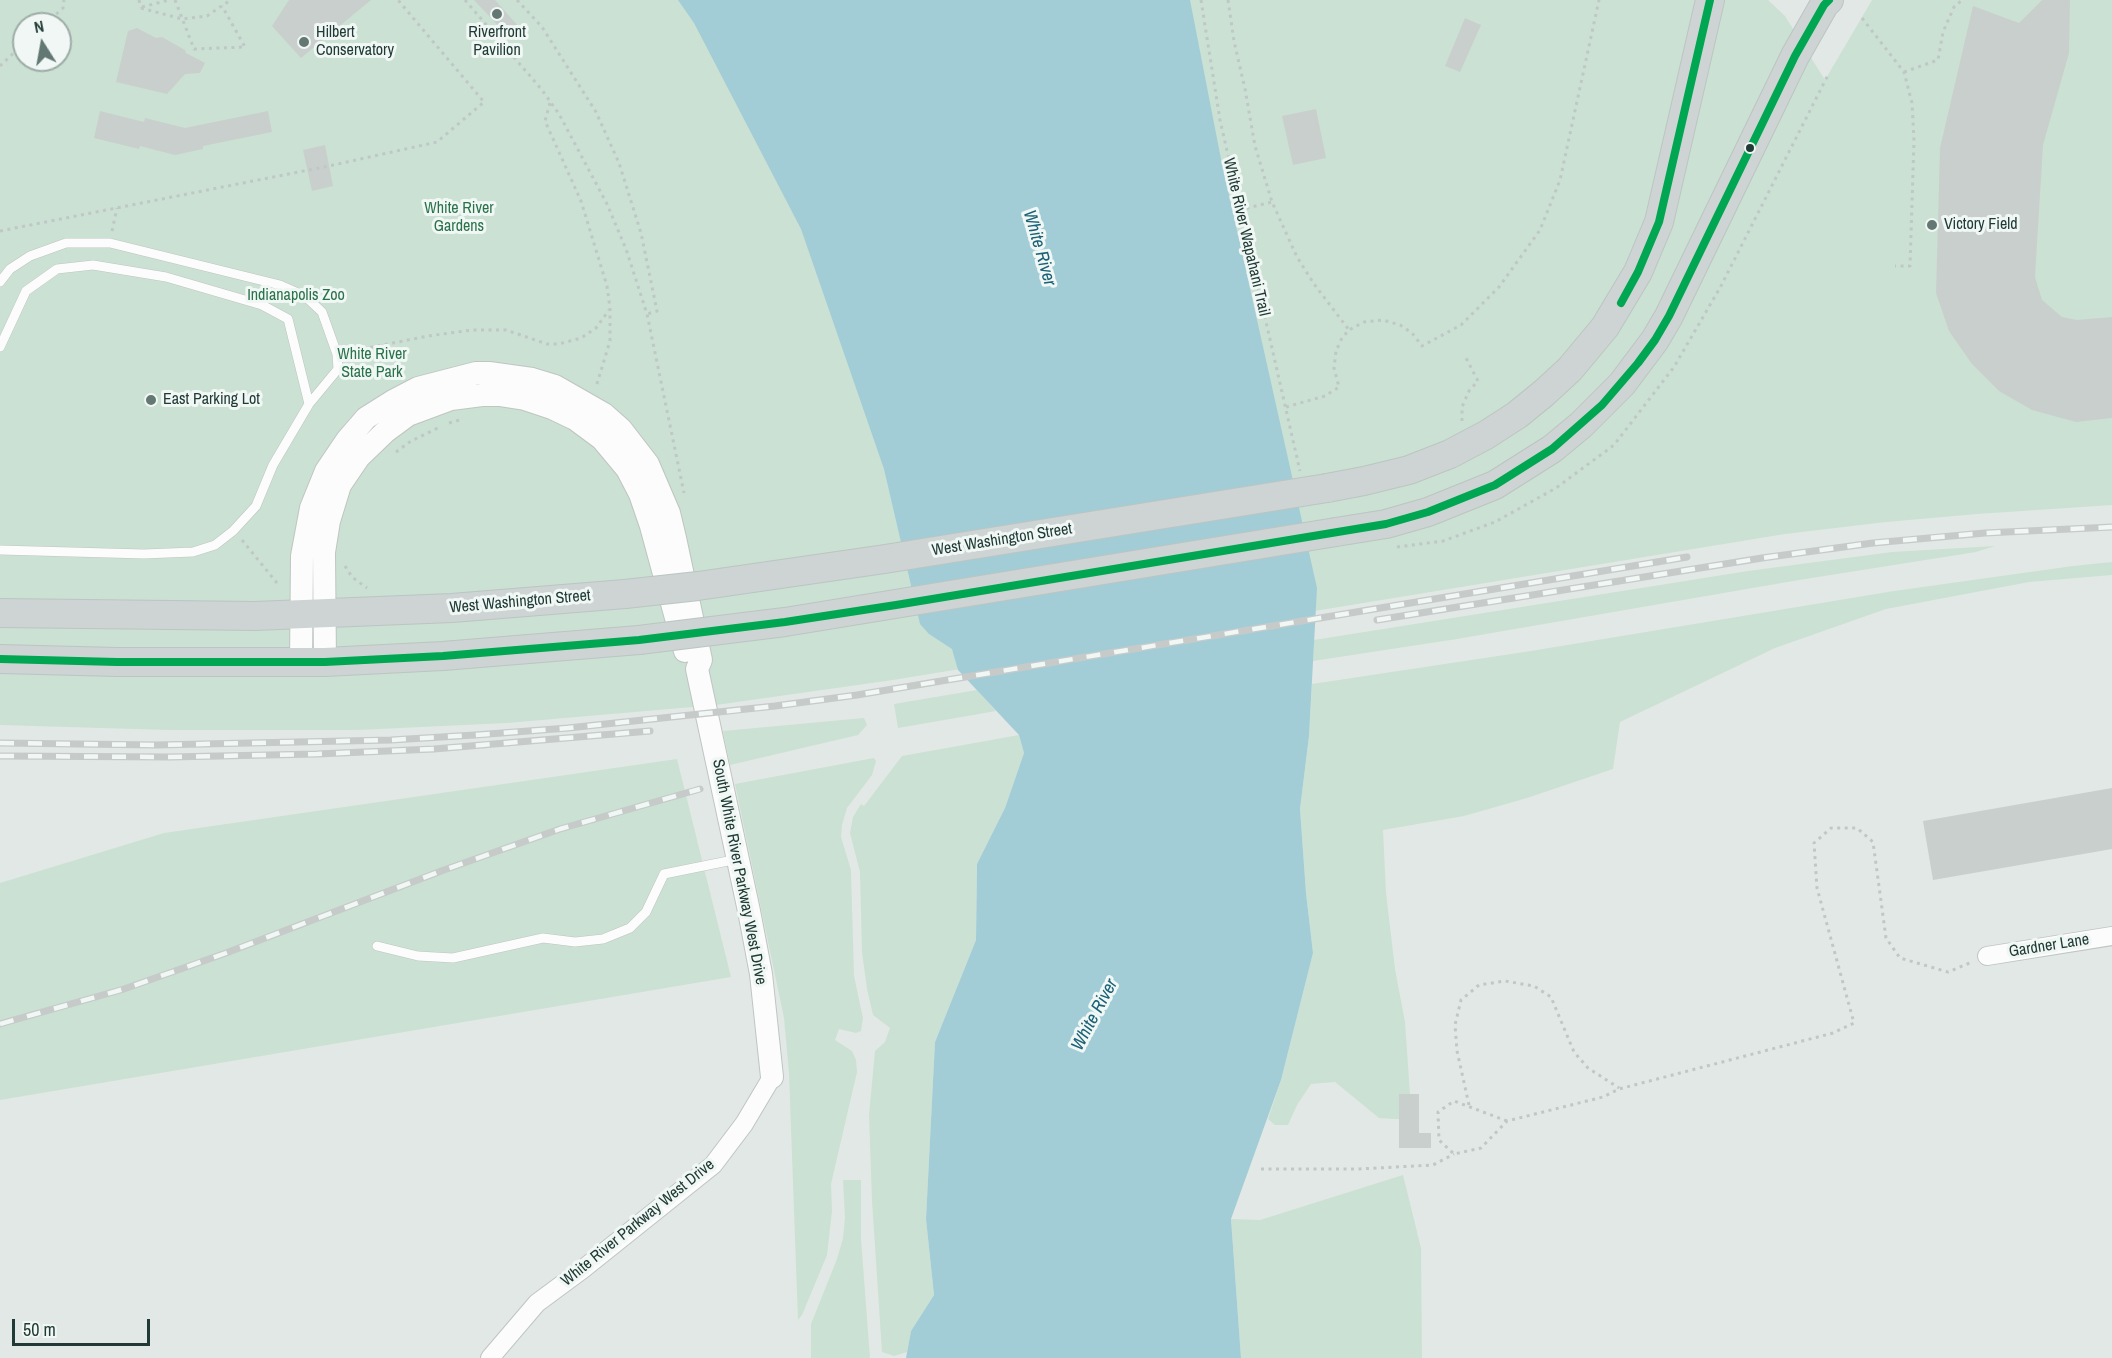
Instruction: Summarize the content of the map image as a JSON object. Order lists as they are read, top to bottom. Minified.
{"streets":{"main road":["West Washington Street"],"street":["South White River Parkway West Drive","Gardner Lane","White River Parkway West Drive"],"path":["White River Wapahani Trail"]},"crossings":[["West Washington Street","South White River Parkway West Drive"],["South White River Parkway West Drive","White River Parkway West Drive"]],"water":["White River"],"parks":["White River Gardens","Indianapolis Zoo","White River State Park"],"places":["Riverfront Pavilion","Hilbert Conservatory","Victory Field","East Parking Lot"],"scale_bar":"50 m","north":"top"}
